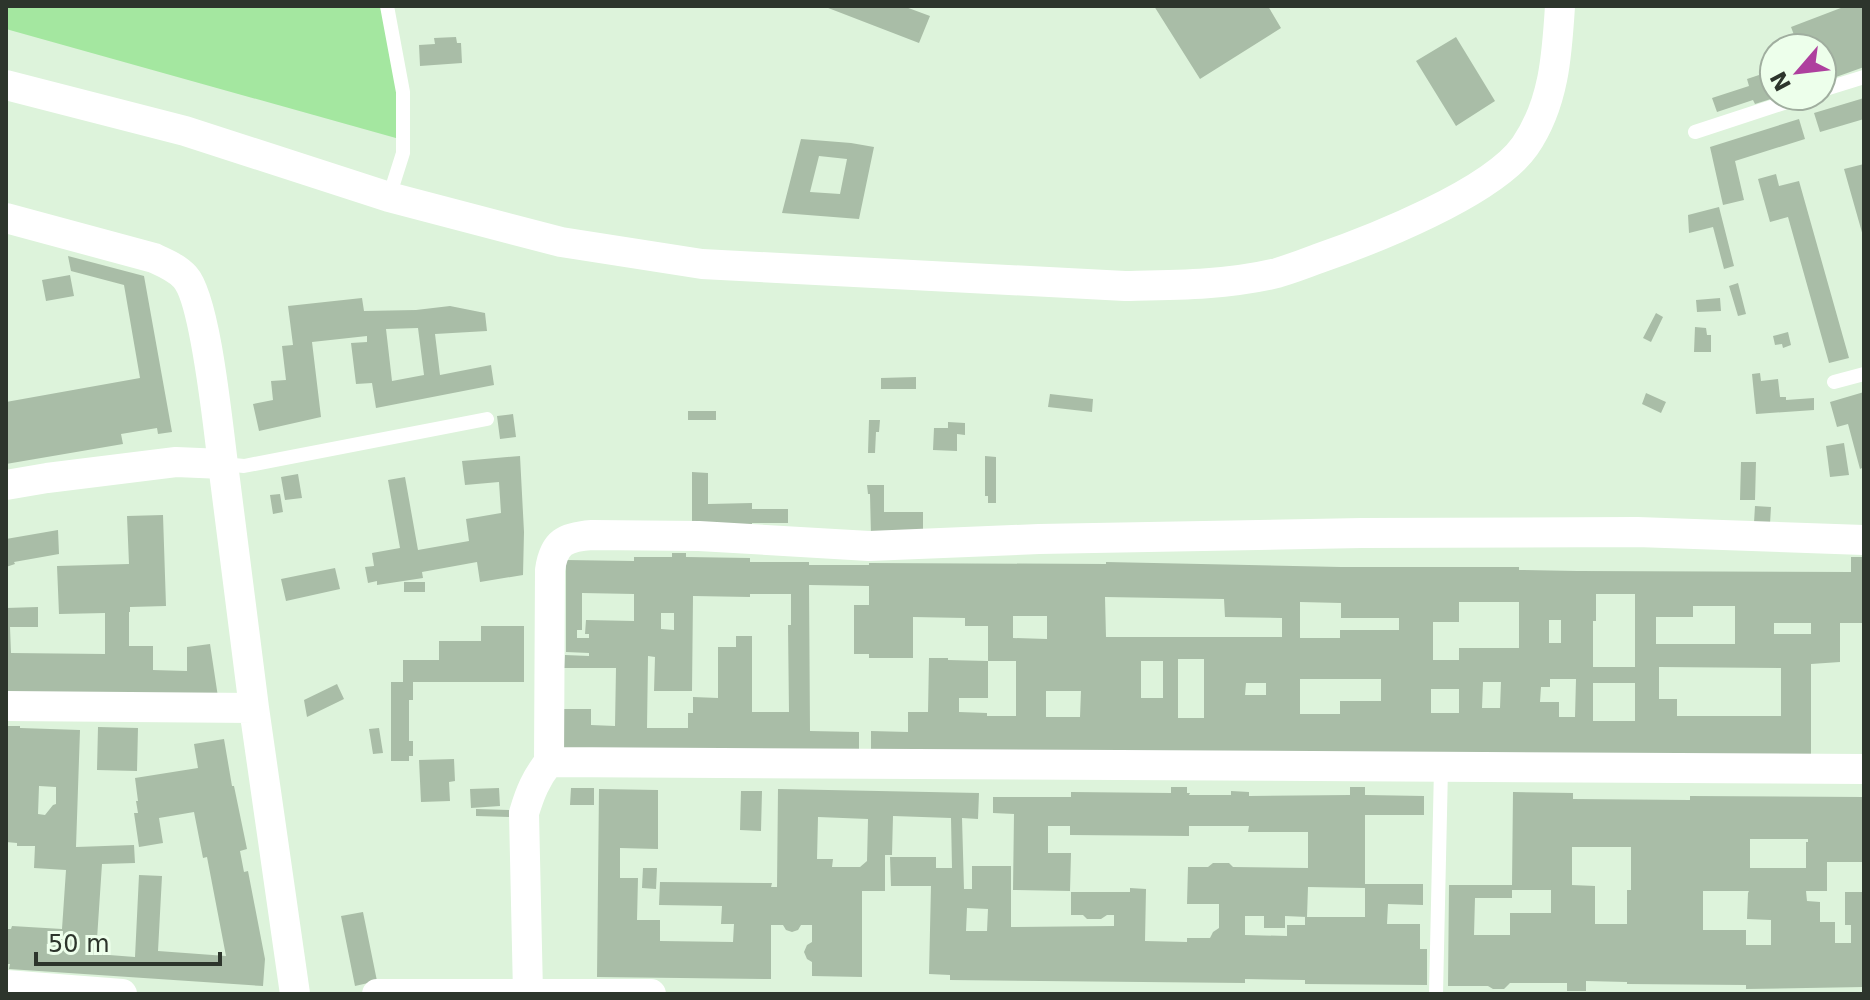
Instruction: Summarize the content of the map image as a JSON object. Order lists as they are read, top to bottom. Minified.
{"scale_bar":"50 m","north":"bottom left"}
